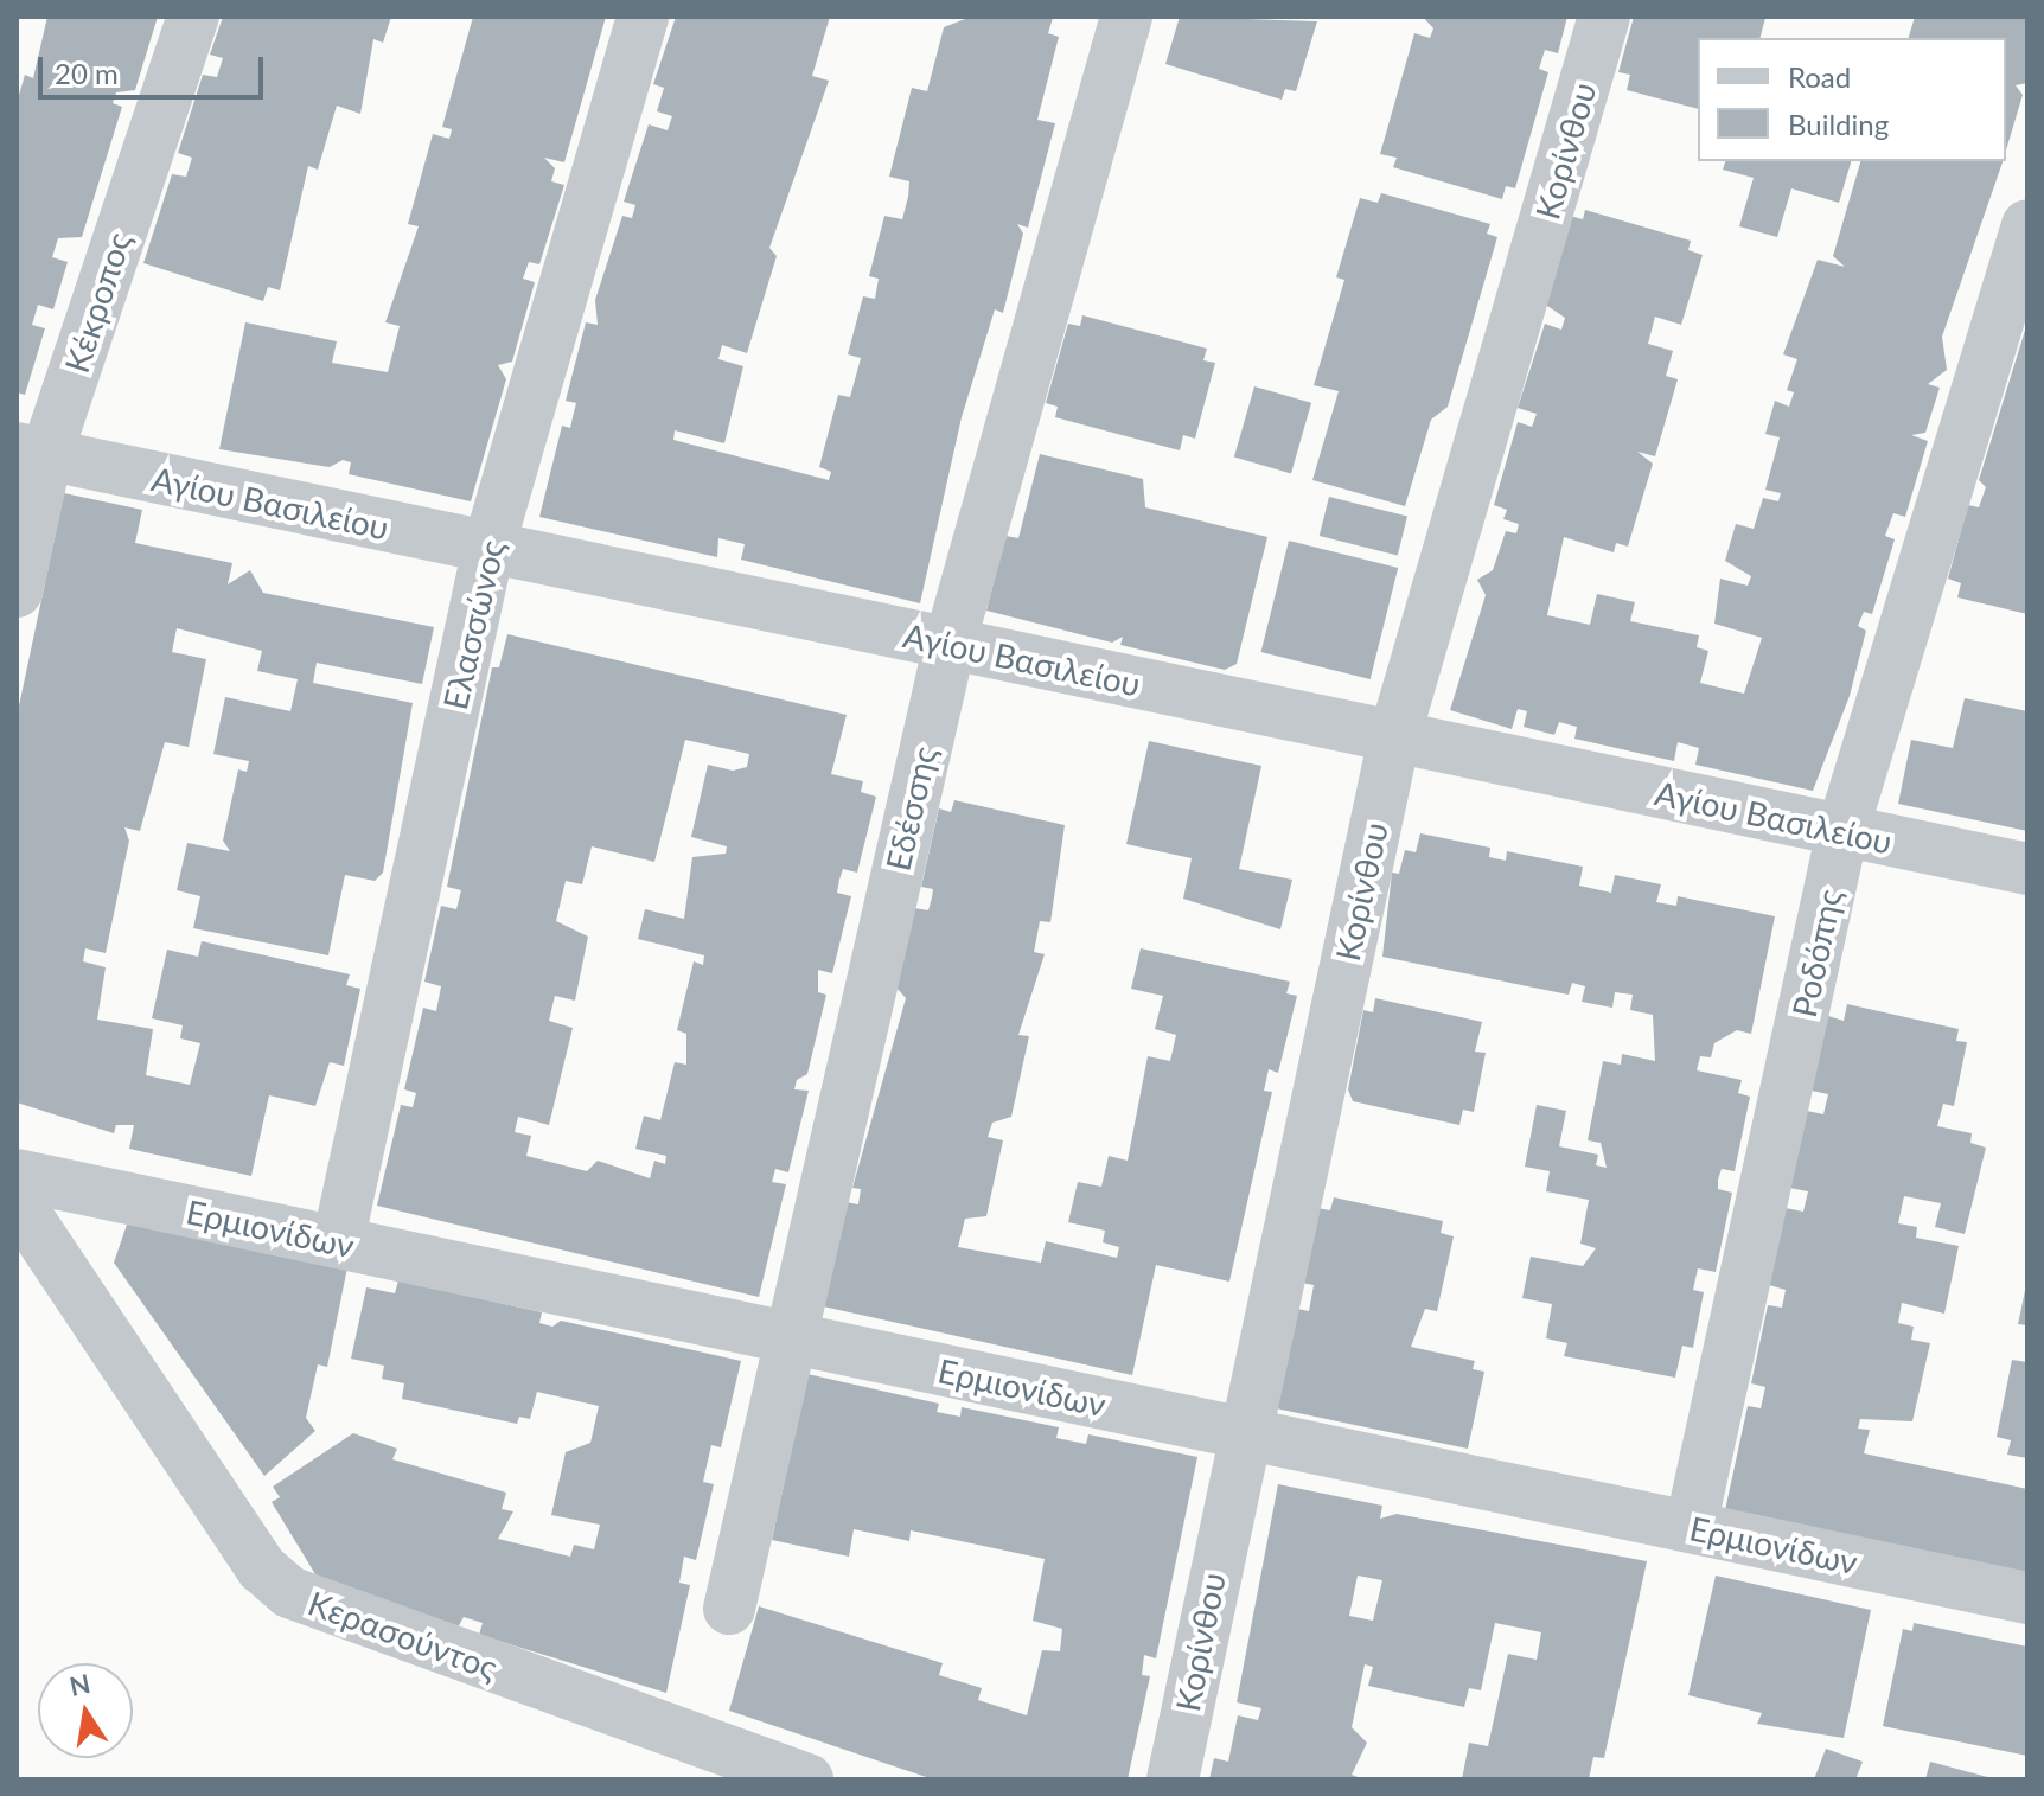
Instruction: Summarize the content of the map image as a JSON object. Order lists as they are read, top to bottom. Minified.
{"streets":{"street":["Κορίνθου","Κέκροπος","Αγίου Βασιλείου","Ελασσώνος","Εδέσσης","Ροδόπης","Ερμιονίδων","Κερασούντος"]},"crossings":[["Κορίνθου","Αγίου Βασιλείου"],["Κορίνθου","Ερμιονίδων"],["Κέκροπος","Αγίου Βασιλείου"],["Αγίου Βασιλείου","Ελασσώνος"],["Αγίου Βασιλείου","Εδέσσης"],["Αγίου Βασιλείου","Ροδόπης"],["Ελασσώνος","Ερμιονίδων"],["Εδέσσης","Ερμιονίδων"],["Ροδόπης","Ερμιονίδων"]],"legend":["Road","Building"],"scale_bar":"20 m","north":"top"}
